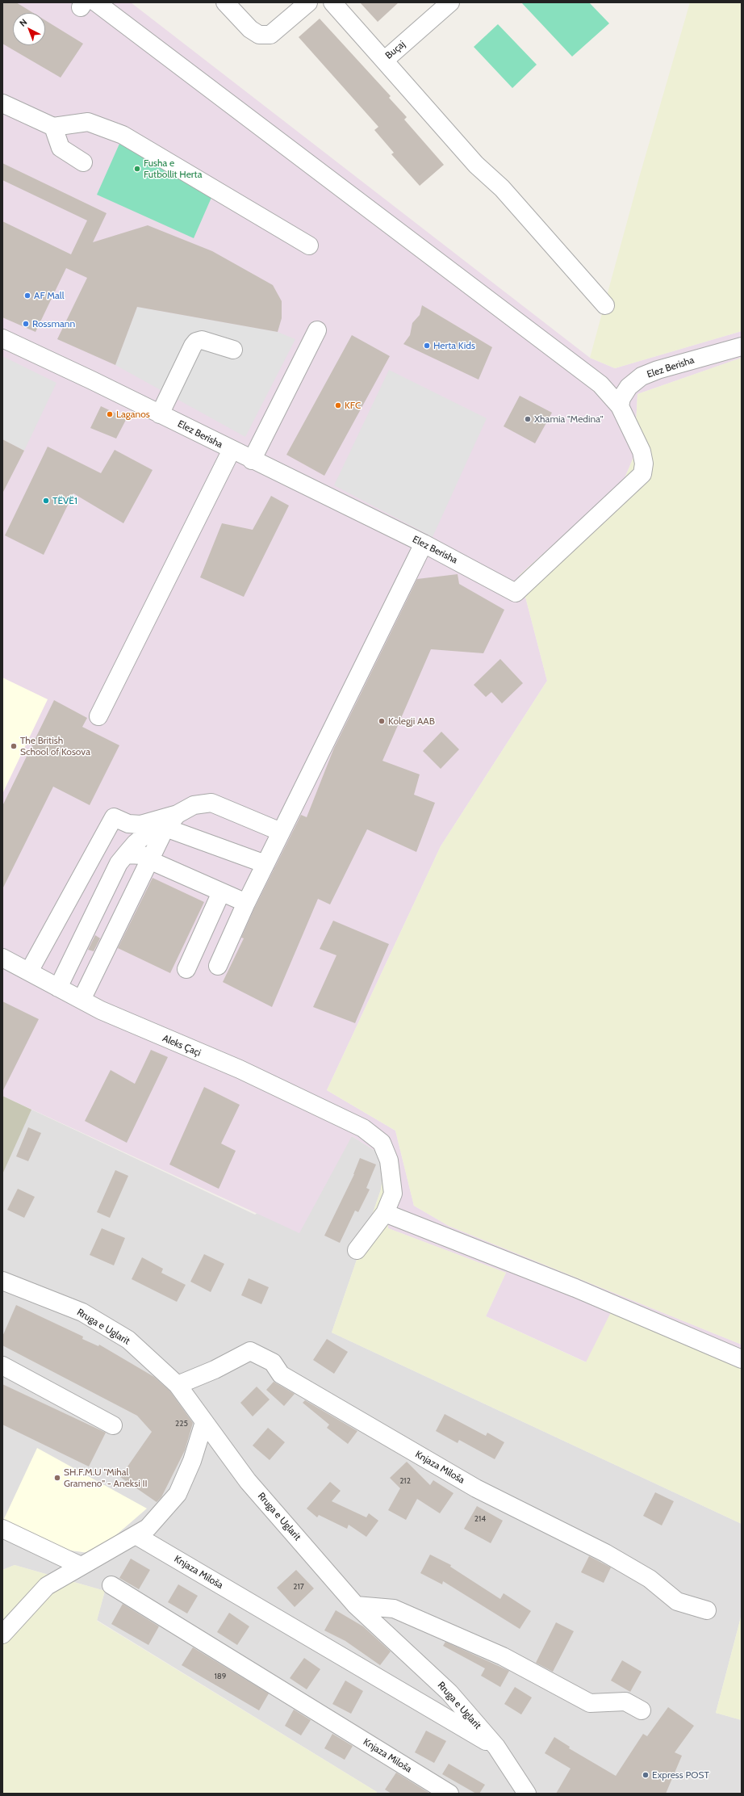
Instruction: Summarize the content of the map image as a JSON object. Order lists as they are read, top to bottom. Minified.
{"streets":{"street":["Buçaj","Elez Berisha","Aleks Çaçi","Rruga e Uglarit","Knjaza Miloša"]},"crossings":[["Rruga e Uglarit","Knjaza Miloša"]],"places":["Fusha e Futbollit Herta","AF Mall","Rossmann","Herta Kids","KFC","Laganos","Xhamia \"Medina\"","TËVË1","Kolegji AAB","The British School of Kosova","SH.F.M.U \"Mihal Grameno\" - Aneksi II","Express POST"],"house_numbers":["225","212","214","217","189"],"north":"top left"}
